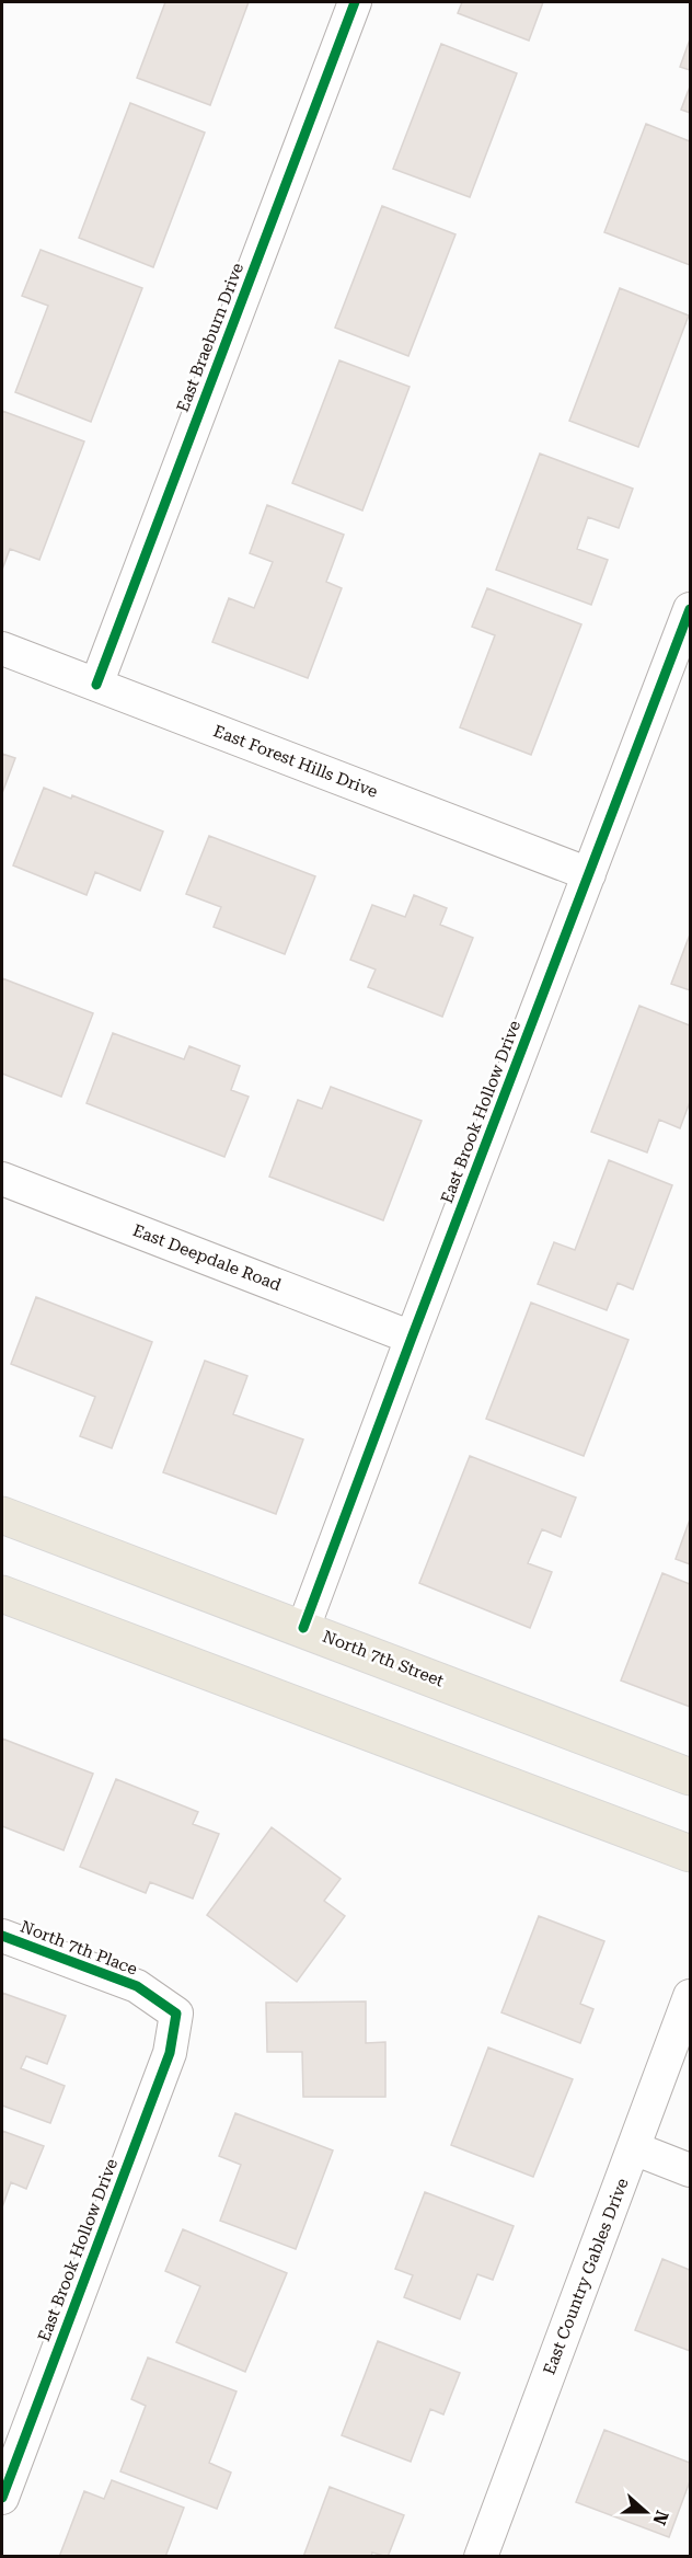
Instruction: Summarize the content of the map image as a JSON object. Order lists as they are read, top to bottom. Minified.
{"streets":{"main road":["North 7th Street"],"street":["East Braeburn Drive","East Forest Hills Drive","East Brook Hollow Drive","East Deepdale Road","North 7th Place","East Country Gables Drive"]},"crossings":[["East Braeburn Drive","East Forest Hills Drive"],["East Forest Hills Drive","East Brook Hollow Drive"],["East Brook Hollow Drive","East Deepdale Road"],["East Brook Hollow Drive","North 7th Street"],["East Brook Hollow Drive","North 7th Place"]],"north":"right"}
